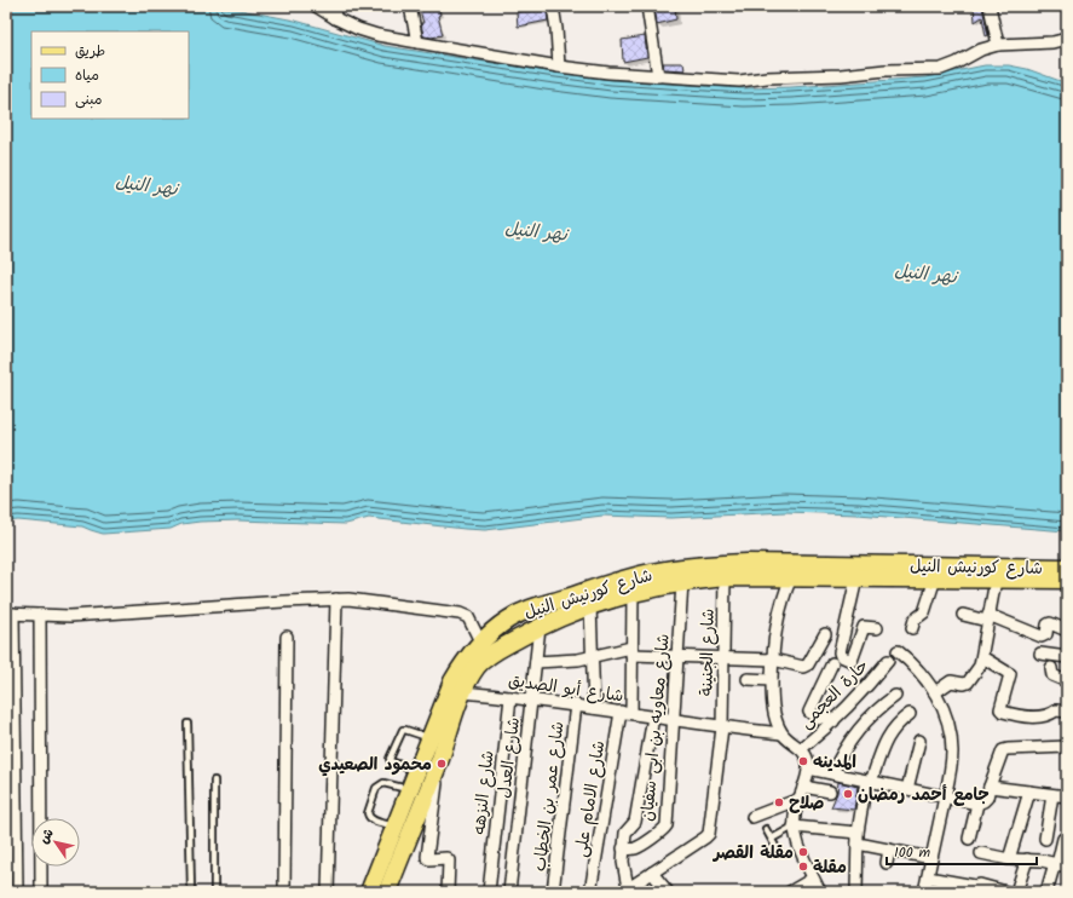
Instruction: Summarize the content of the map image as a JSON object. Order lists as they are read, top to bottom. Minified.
{"streets":{"main road":["شارع كورنيش النيل"],"street":["شارع الجنينة","شارع أبو الصديق","حارة العجمى","شارع معاويه بن ابى سفيان","شارع العدل","شارع النزهه","شارع عمر بن الخطاب","شارع الامام على"]},"crossings":[["شارع كورنيش النيل","شارع الجنينة"],["شارع كورنيش النيل","شارع أبو الصديق"],["شارع كورنيش النيل","شارع معاويه بن ابى سفيان"],["شارع كورنيش النيل","شارع العدل"],["شارع الجنينة","شارع أبو الصديق"],["شارع أبو الصديق","شارع معاويه بن ابى سفيان"],["شارع أبو الصديق","شارع العدل"],["شارع أبو الصديق","شارع النزهه"],["شارع أبو الصديق","شارع عمر بن الخطاب"],["شارع أبو الصديق","شارع الامام على"]],"water":["نهر النيل"],"places":["المدينه","محمود الصعيدي","جامع أحمد رمضان","صلاح","مقلة القصر","مقلة"],"legend":["طريق","مياه","مبنى"],"scale_bar":"100 m","north":"top left"}
